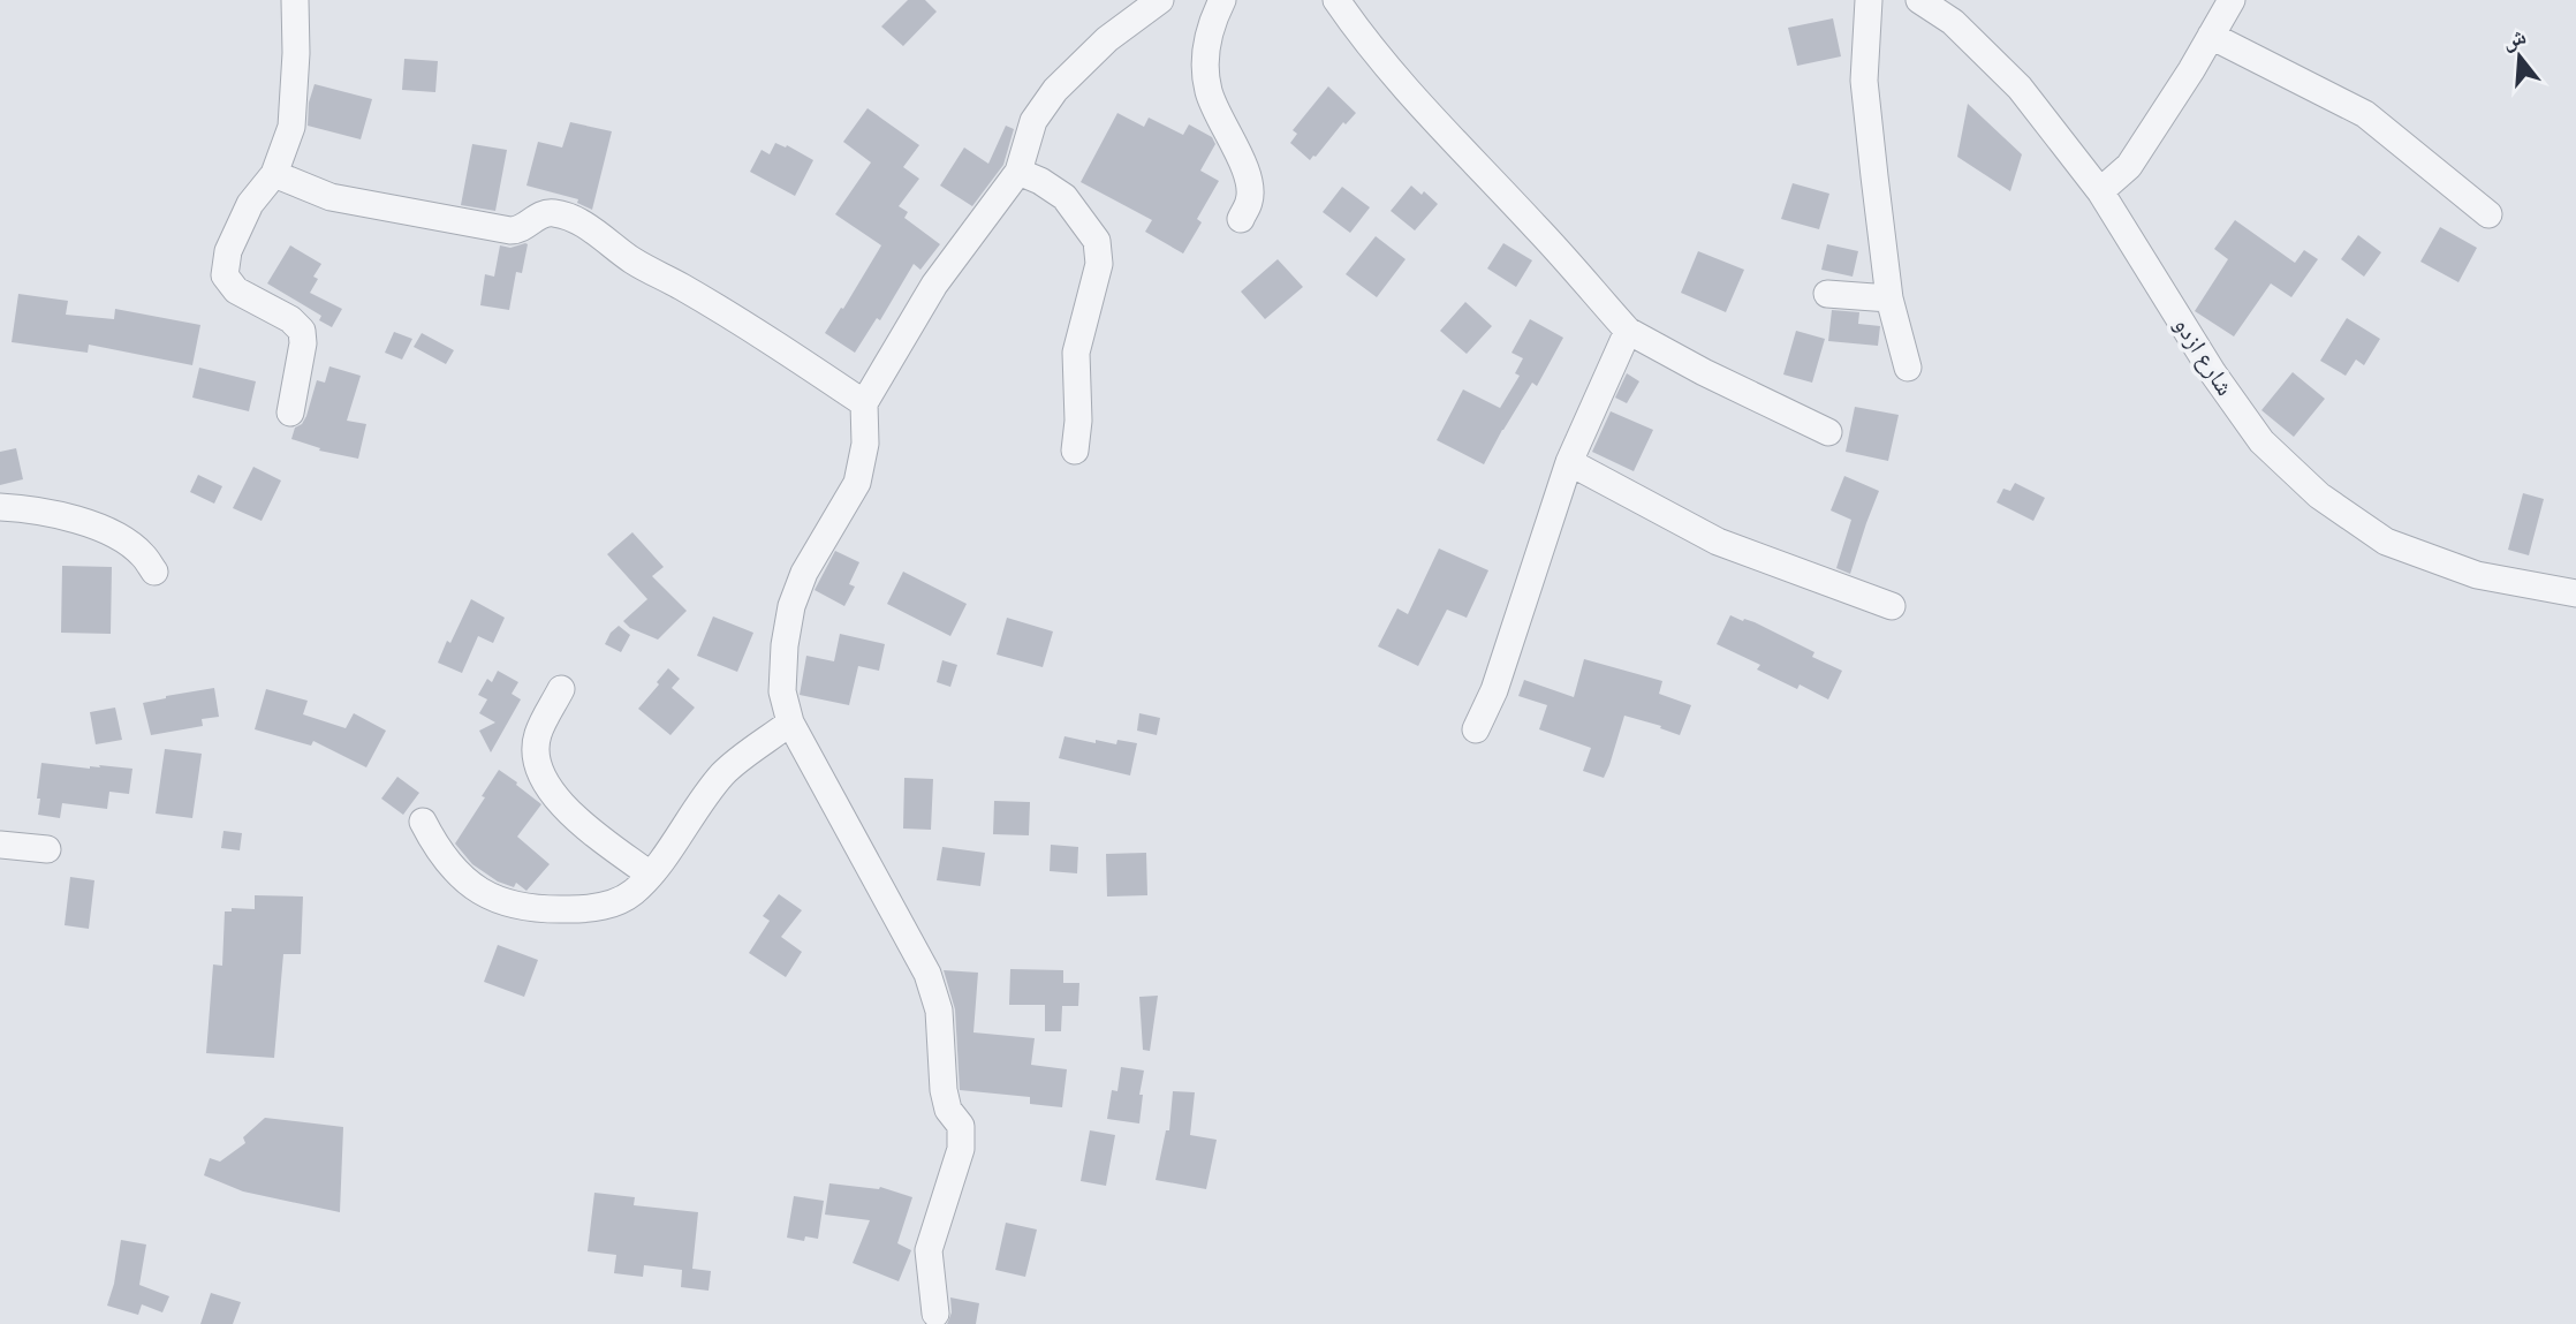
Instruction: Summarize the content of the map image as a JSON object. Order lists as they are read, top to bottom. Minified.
{"streets":{"street":["شارع ازدو"]},"north":"top"}
